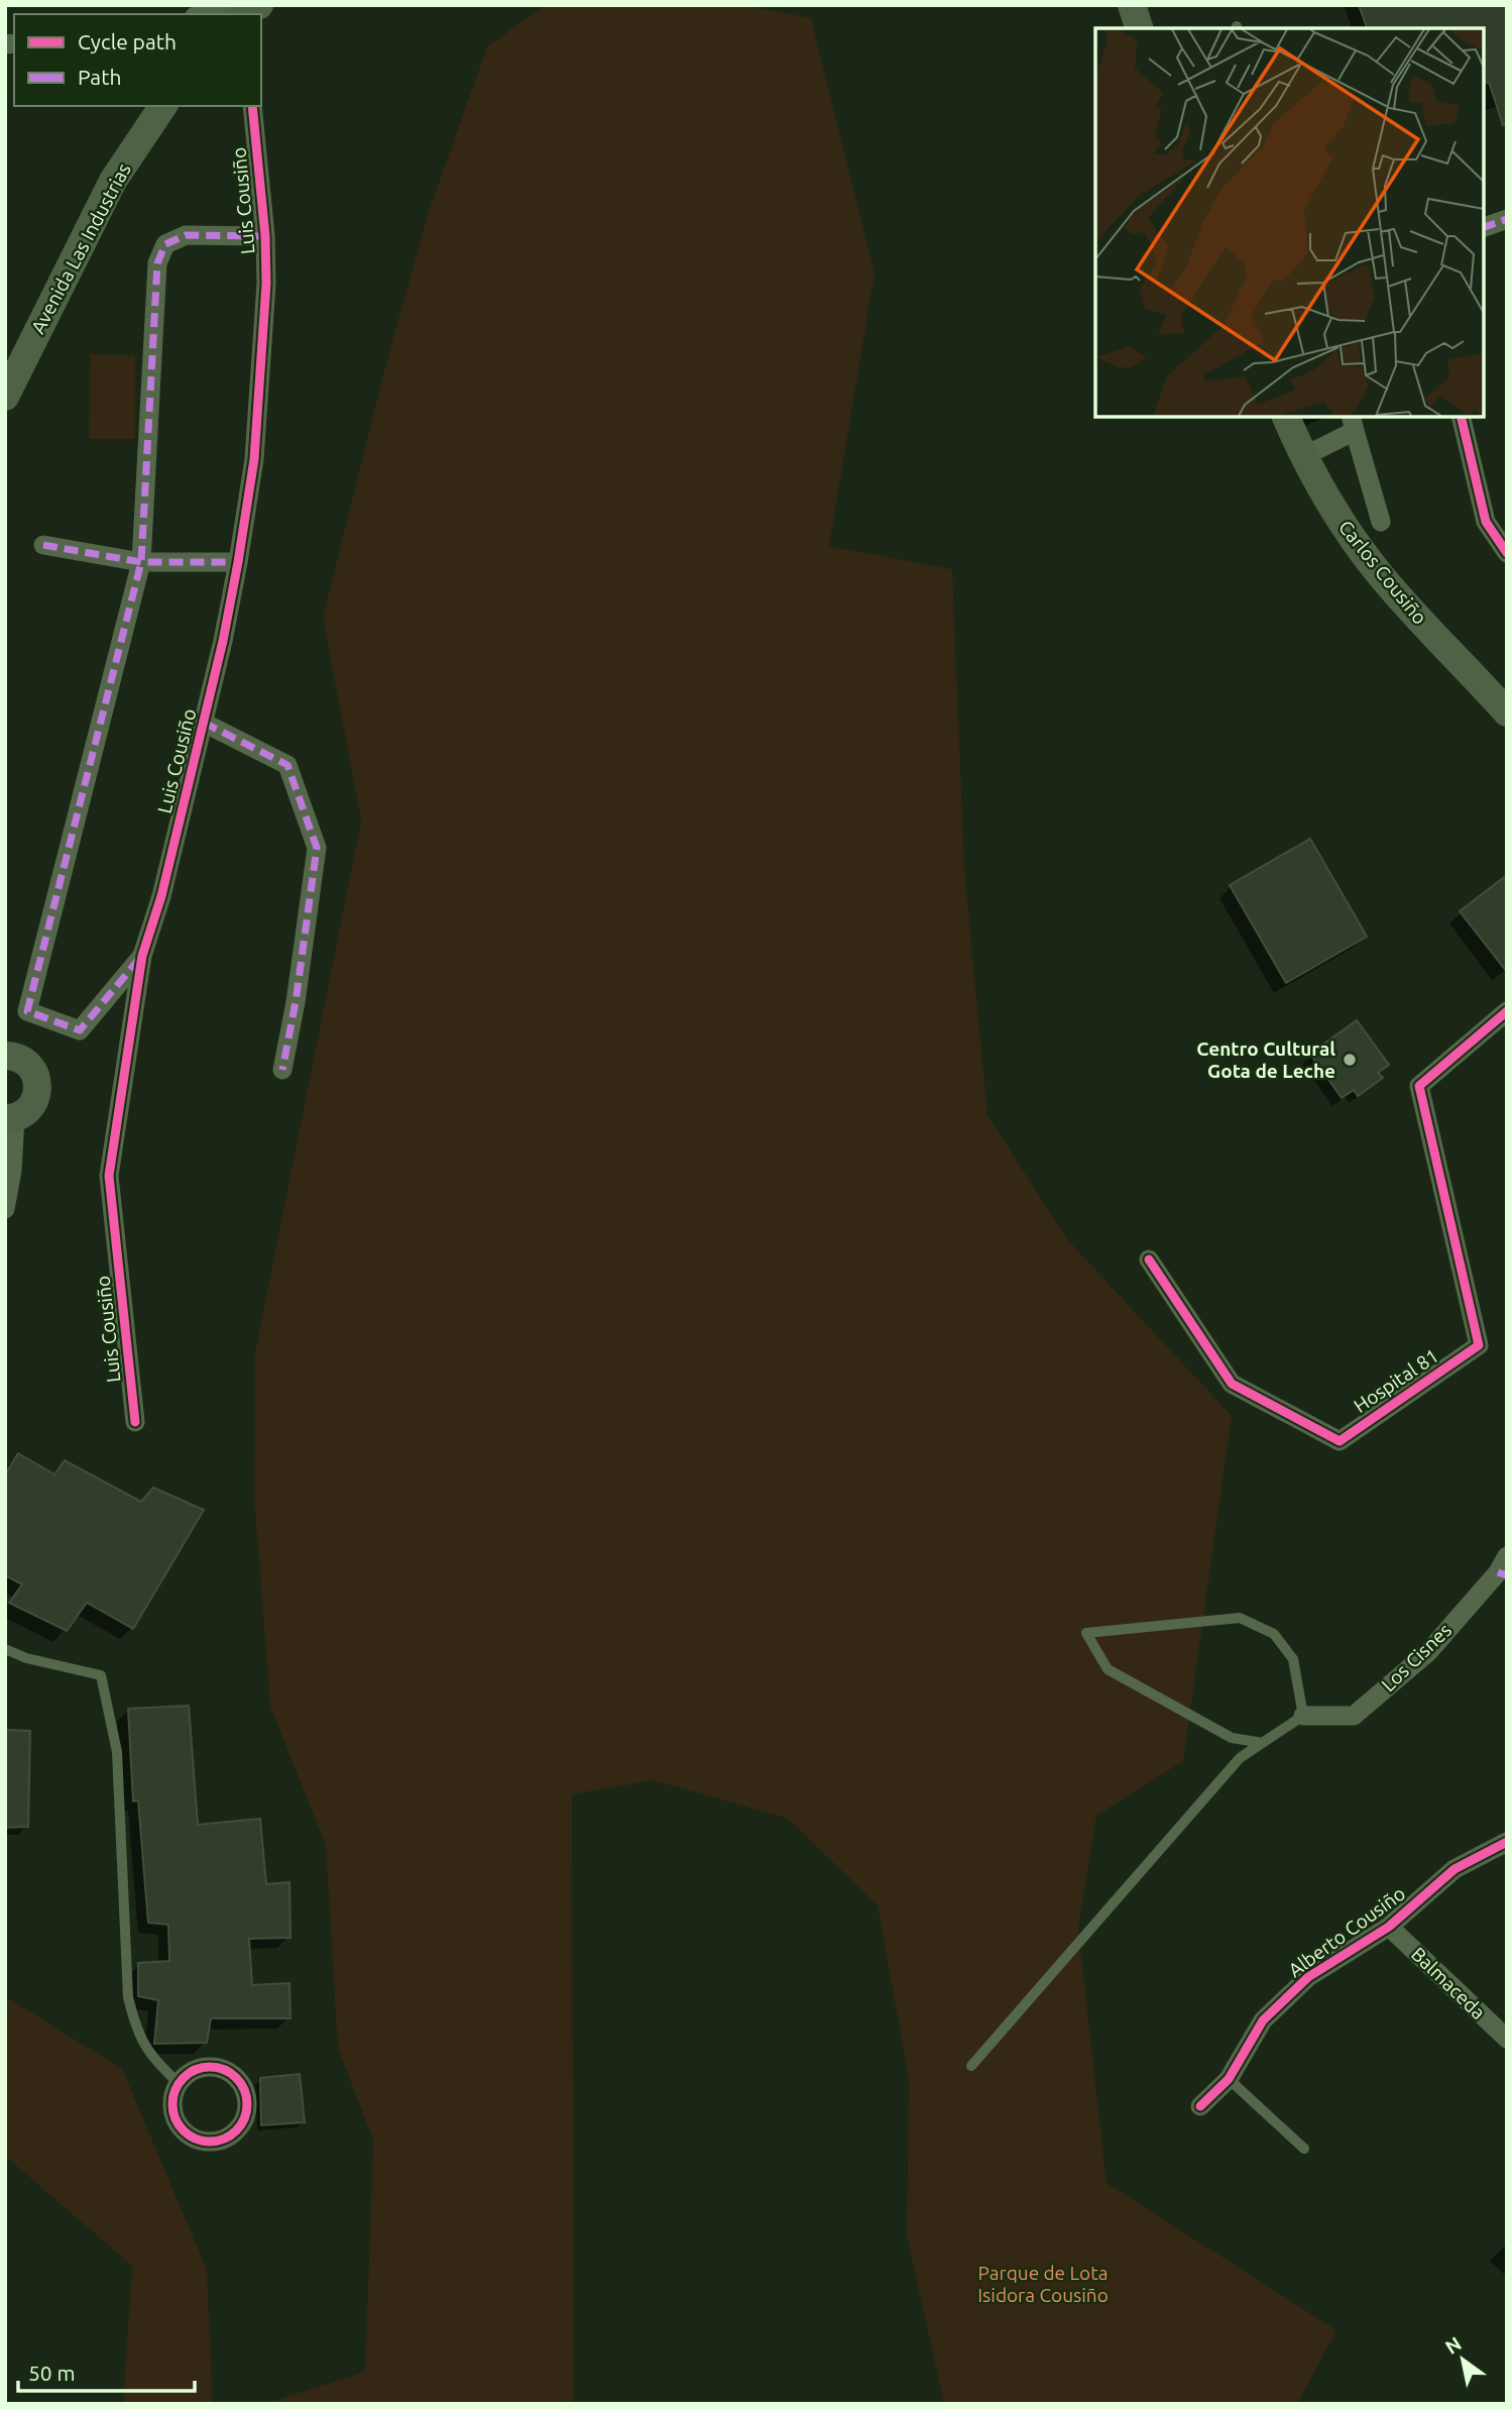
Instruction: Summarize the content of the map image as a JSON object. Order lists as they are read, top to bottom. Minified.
{"streets":{"street":["Luis Cousiño","Avenida Las Industrias","Carlos Cousiño","Hospital 81","Los Cisnes","Alberto Cousiño","Balmaceda"]},"crossings":[["Alberto Cousiño","Balmaceda"]],"parks":["Parque de Lota Isidora Cousiño"],"places":["Centro Cultural Gota de Leche"],"legend":["Cycle path","Path"],"scale_bar":"50 m","north":"top left"}
